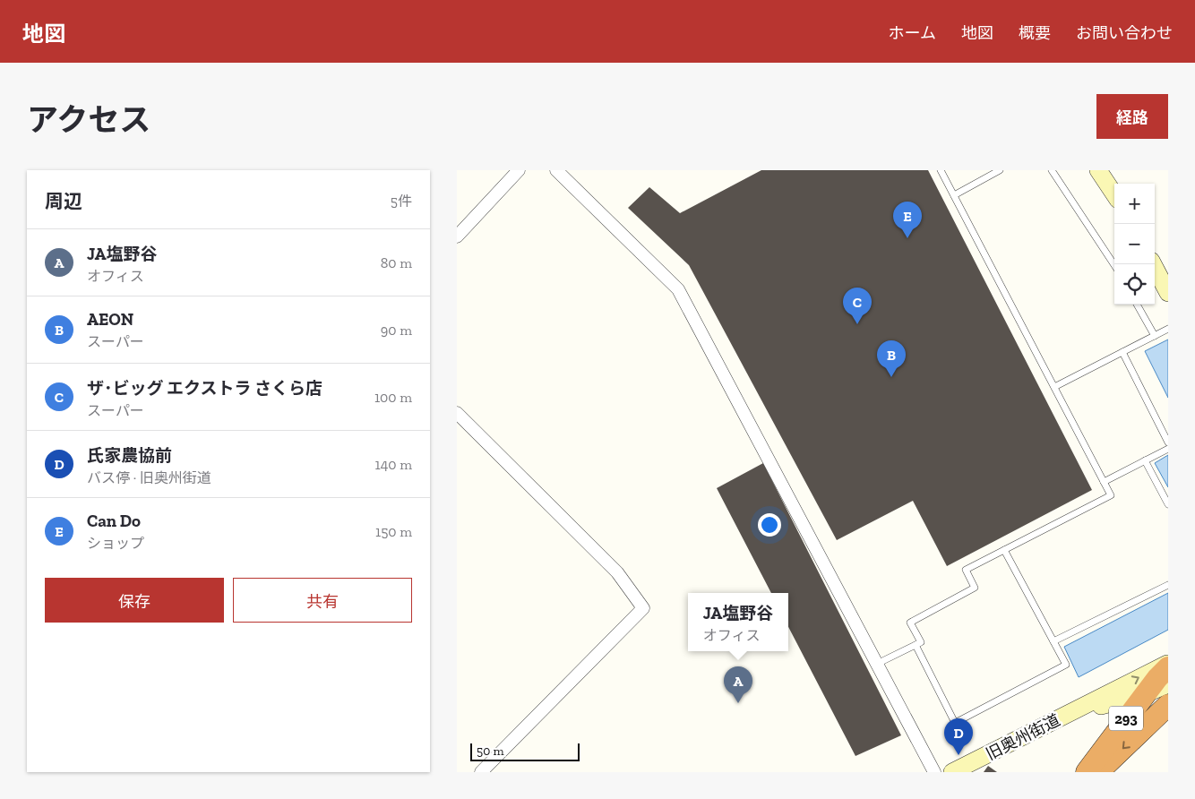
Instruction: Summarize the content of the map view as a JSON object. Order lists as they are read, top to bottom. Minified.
{"streets":{"highway":["293"],"street":["旧奥州街道"]},"scale_bar":"50 m","page":{"header":"地図","nav":["ホーム","地図","概要","お問い合わせ"],"title":"アクセス","buttons":["経路",["保存","共有"]],"heading":["周辺","5件"],"map_buttons":["+","−"],"pins":["E","C","B","A","D"],"list":[{"mark":"A","name":"JA塩野谷","note":"オフィス","value":"80 m"},{"mark":"B","name":"AEON","note":"スーパー","value":"90 m"},{"mark":"C","name":"ザ･ビッグ エクストラ さくら店","note":"スーパー","value":"100 m"},{"mark":"D","name":"氏家農協前","note":"バス停 · 旧奥州街道","value":"140 m"},{"mark":"E","name":"Can Do","note":"ショップ","value":"150 m"}],"popup":["JA塩野谷","オフィス"],"scale":"50 m"}}
